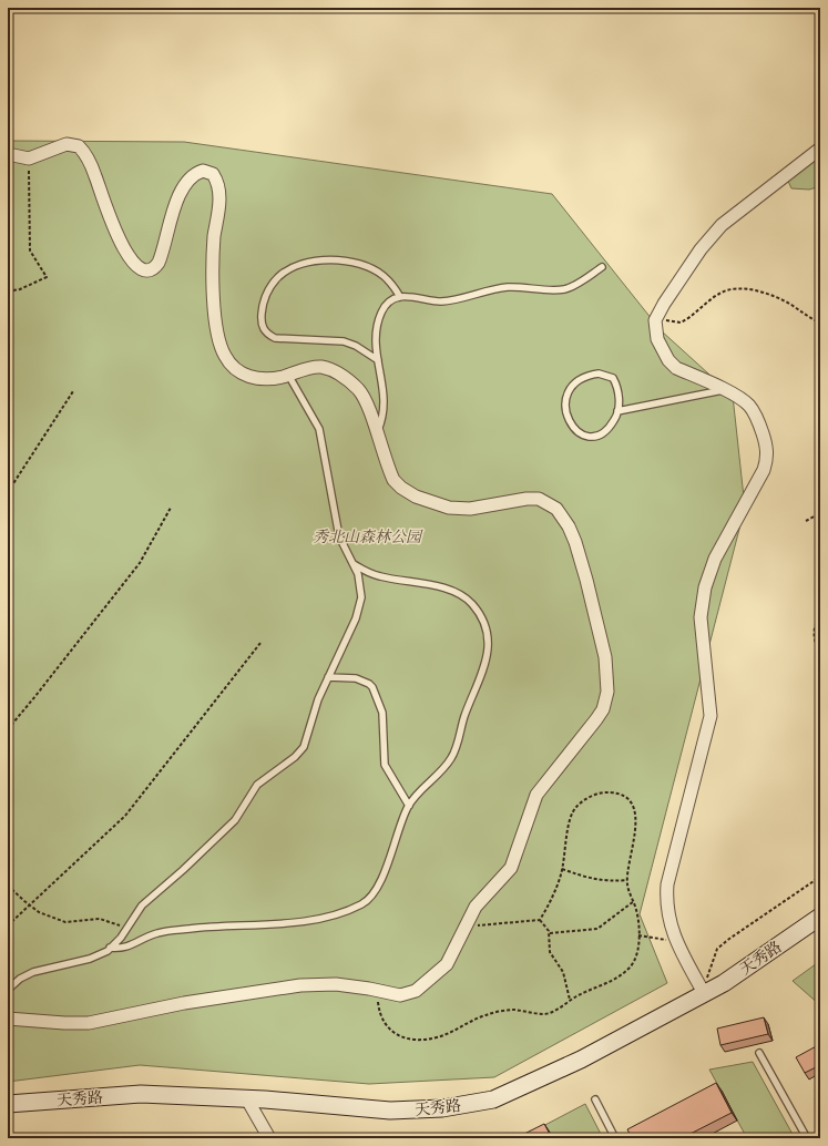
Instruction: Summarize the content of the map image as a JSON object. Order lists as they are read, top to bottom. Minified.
{"streets":{"main road":["天秀路"]},"parks":["秀北山森林公园"]}
